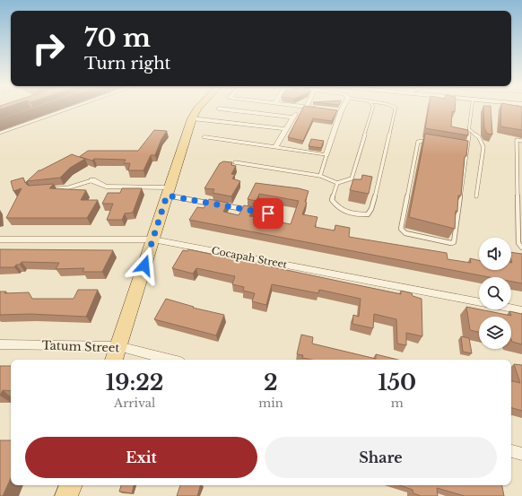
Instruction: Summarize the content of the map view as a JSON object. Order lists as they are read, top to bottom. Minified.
{"streets":{"street":["Cocapah Street","Tatum Street"]},"page":{"turn":["70 m","Turn right"],"eta":["19:22","Arrival","2","min","150","m"],"buttons":["Exit","Share"]}}
